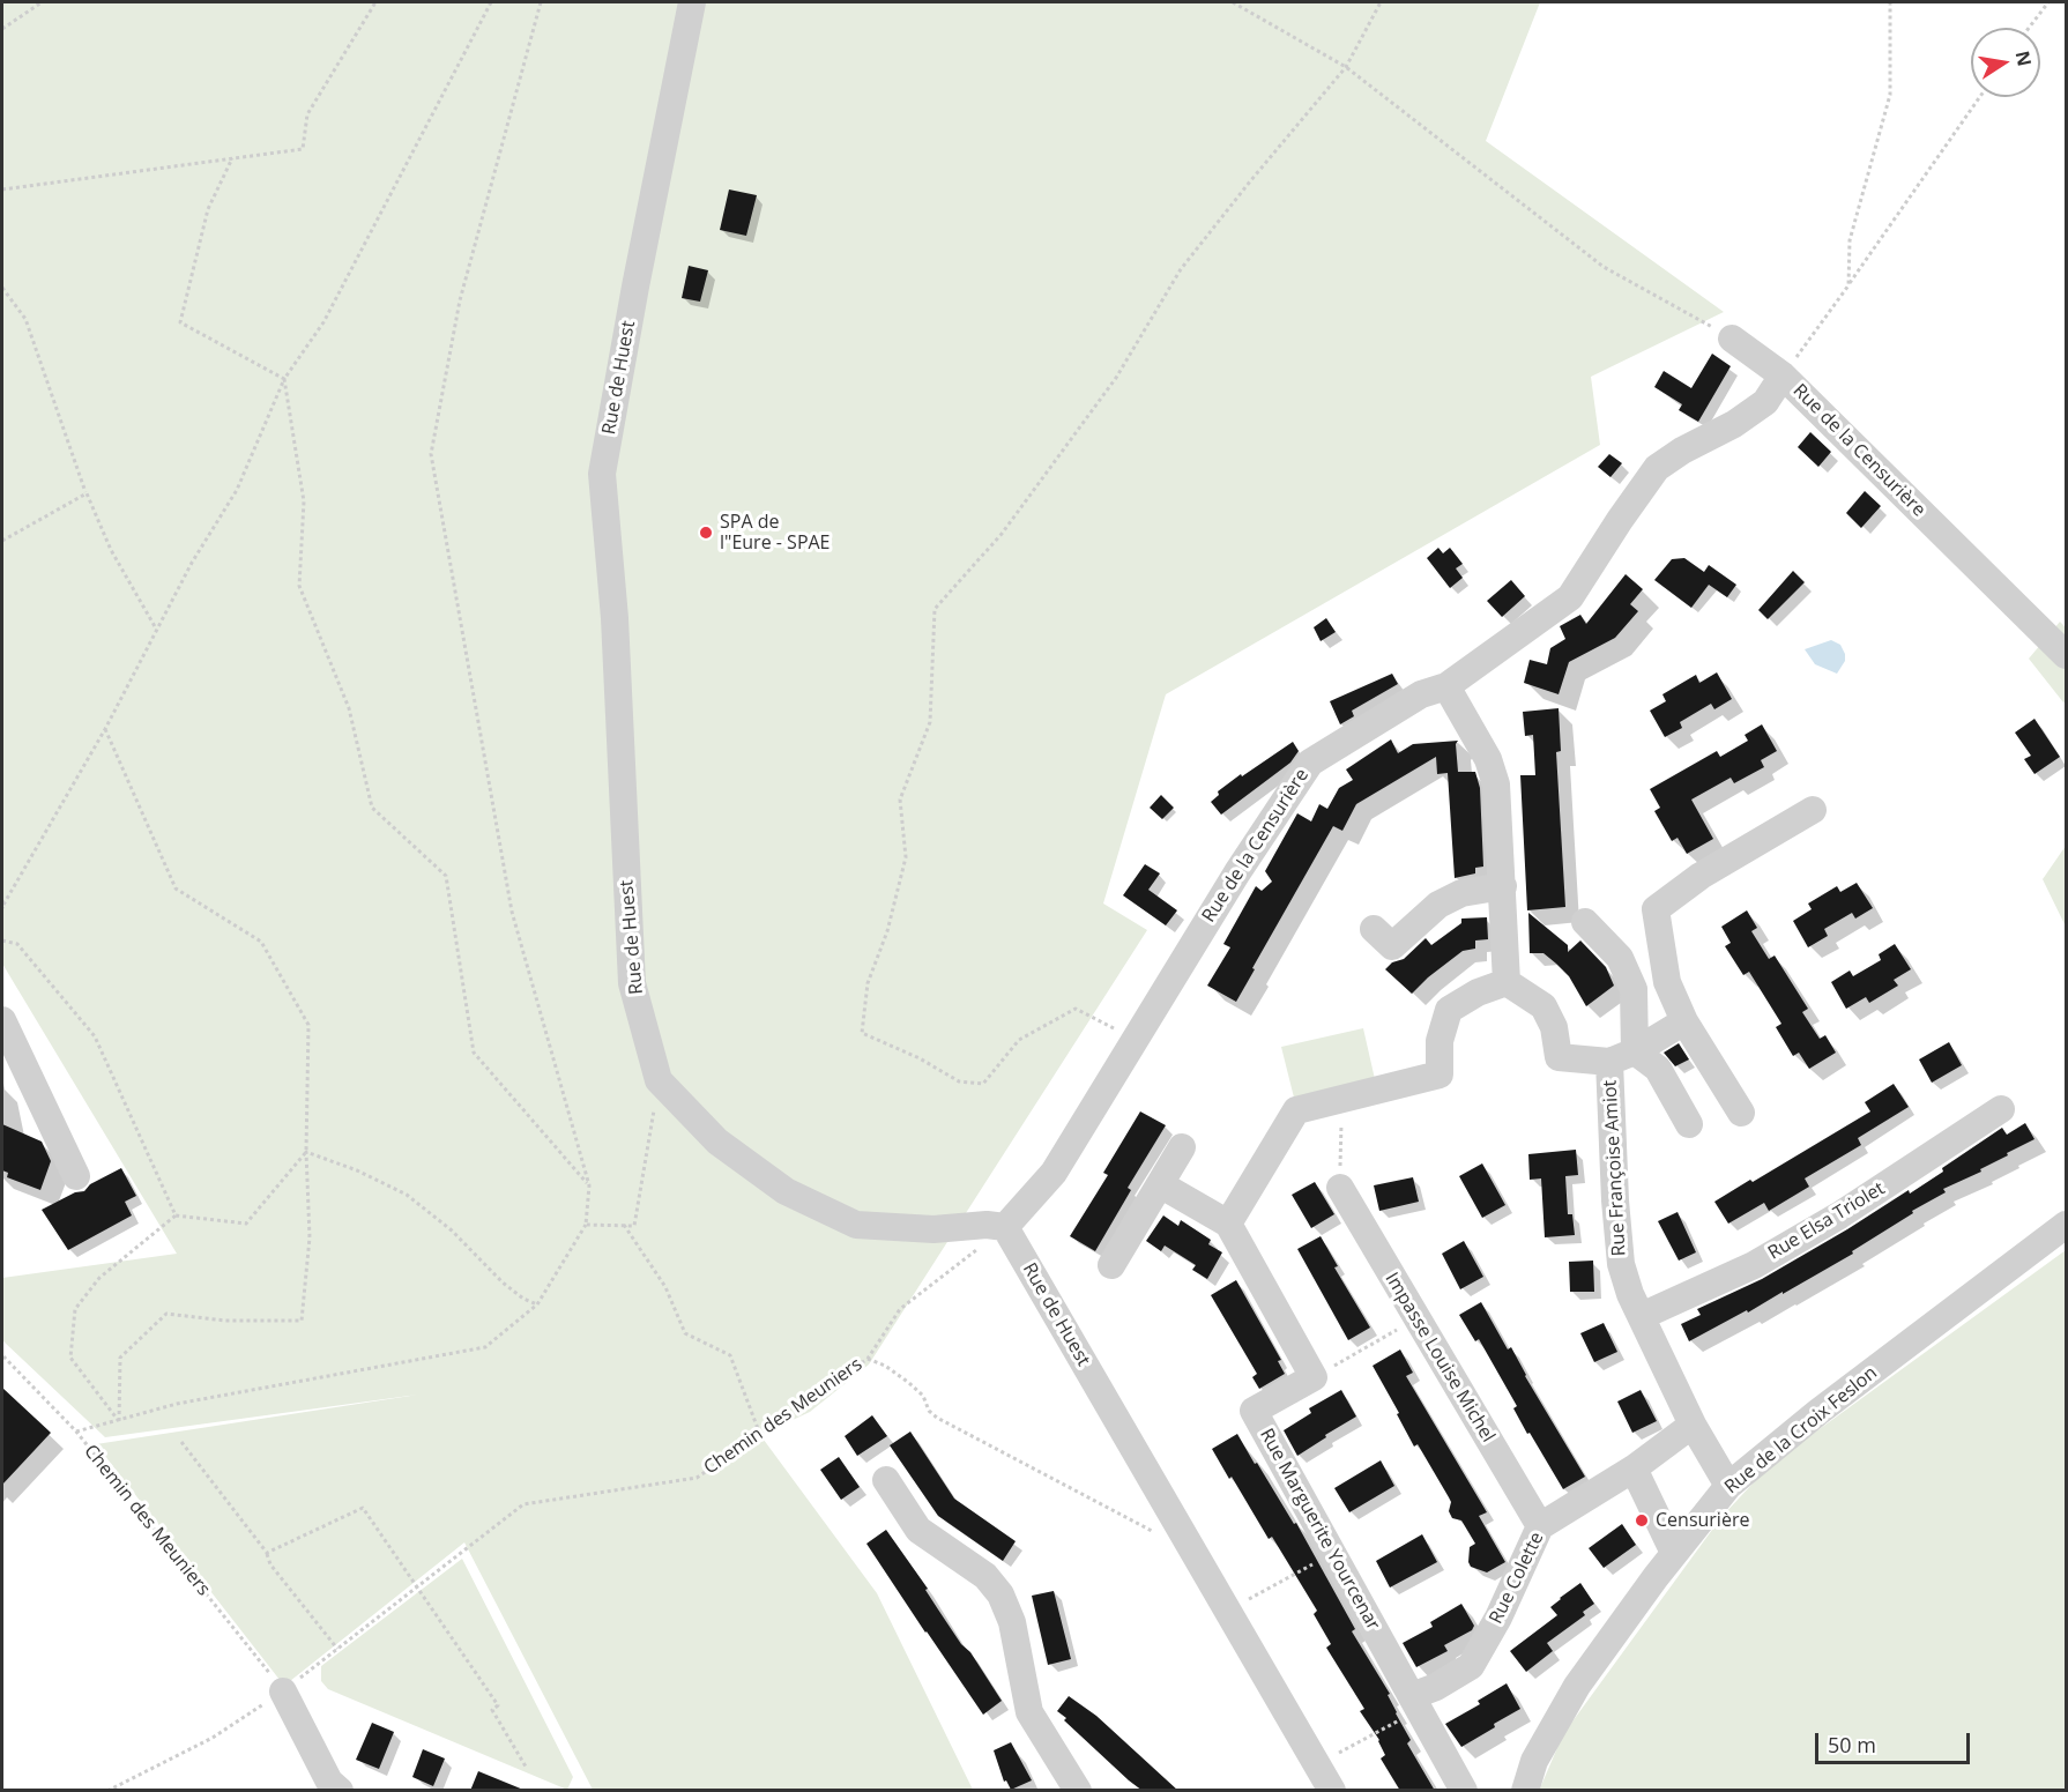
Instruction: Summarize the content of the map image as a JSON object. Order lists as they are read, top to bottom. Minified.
{"streets":{"street":["Rue de Huest","Rue de la Censurière","Rue Françoise Amiot","Rue Elsa Triolet","Impasse Louise Michel","Rue de la Croix Feslon","Rue Marguerite Yourcenar","Rue Colette"],"path":["Chemin des Meuniers"]},"crossings":[["Rue de Huest","Rue de la Censurière"],["Rue de Huest","Chemin des Meuniers"],["Rue de la Censurière","Chemin des Meuniers"],["Rue Françoise Amiot","Rue Elsa Triolet"],["Rue Françoise Amiot","Rue de la Croix Feslon"],["Rue Françoise Amiot","Rue Colette"],["Impasse Louise Michel","Rue Colette"],["Rue Marguerite Yourcenar","Rue Colette"]],"places":["SPA de l\"Eure - SPAE","Censurière"],"scale_bar":"50 m","north":"right"}
